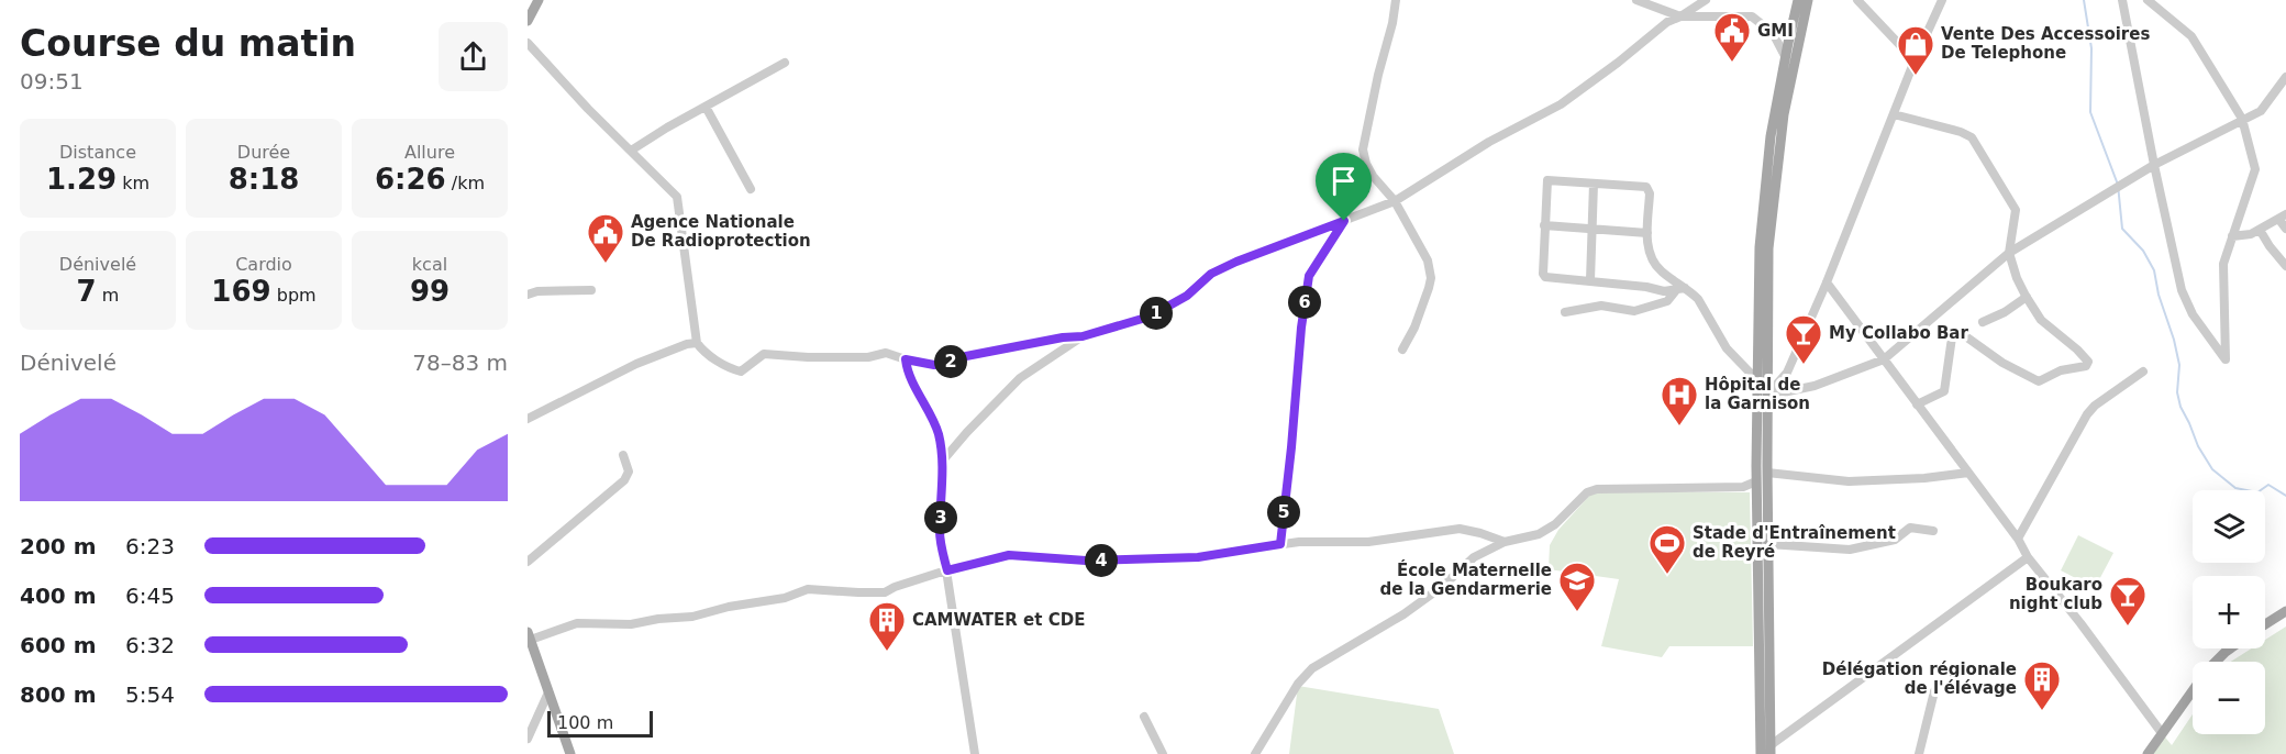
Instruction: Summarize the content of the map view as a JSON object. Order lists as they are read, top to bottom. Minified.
{"places":{"public building":["GMI","Agence Nationale De Radioprotection"],"shop":["Vente Des Accessoires De Telephone"],"bar":["My Collabo Bar","Boukaro night club"],"hospital":["Hôpital de la Garnison"],"sports":["Stade d'Entraînement de Reyré"],"school or university":["École Maternelle de la Gendarmerie"],"building":["CAMWATER et CDE","Délégation régionale de l'élévage"]},"scale_bar":"100 m","page":{"heading":["Course du matin","09:51"],"stats":[["Distance","1.29 km"],["Durée","8:18"],["Allure","6:26 /km"],["Dénivelé","7 m"],["Cardio","169 bpm"],["kcal","99"]],"pins":["6","1","2","5","3","4"],"chart":["Dénivelé","78–83 m"],"map_buttons":["+","−"],"list":[{"name":"200 m","note":"6:23"},{"name":"400 m","note":"6:45"},{"name":"600 m","note":"6:32"},{"name":"800 m","note":"5:54"}],"scale":"100 m"}}
